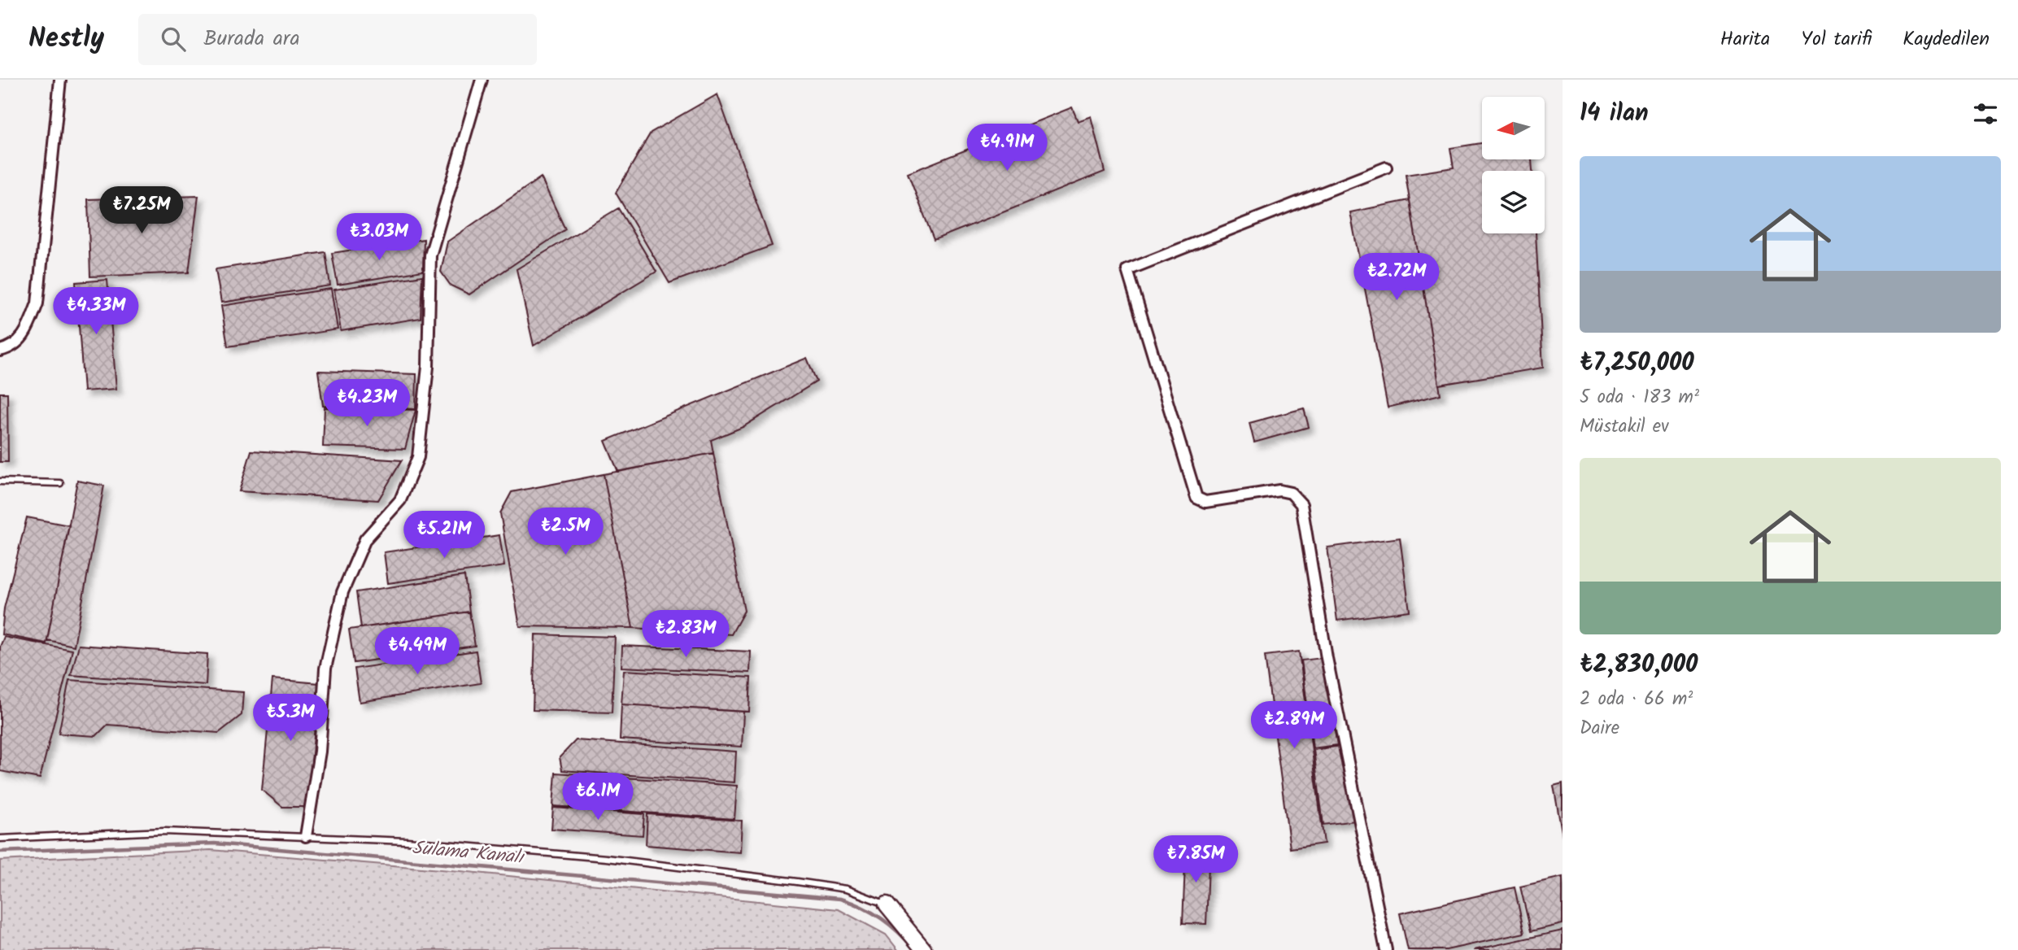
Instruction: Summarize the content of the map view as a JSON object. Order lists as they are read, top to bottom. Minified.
{"water":["Sulama Kanalı"],"north":"left","page":{"header":"Nestly","search":"Burada ara","nav":["Harita","Yol tarifi","Kaydedilen"],"heading":"14 ilan","price":["₺4.91M","₺7.25M","₺3.03M","₺2.72M","₺4.33M","₺4.23M","₺2.5M","₺5.21M","₺2.83M","₺4.49M","₺5.3M","₺2.89M","₺6.1M","₺7.85M"],"list":[{"name":"₺7,250,000","note":"5 oda · 183 m² · Müstakil ev"},{"name":"₺2,830,000","note":"2 oda · 66 m² · Daire"}]}}
